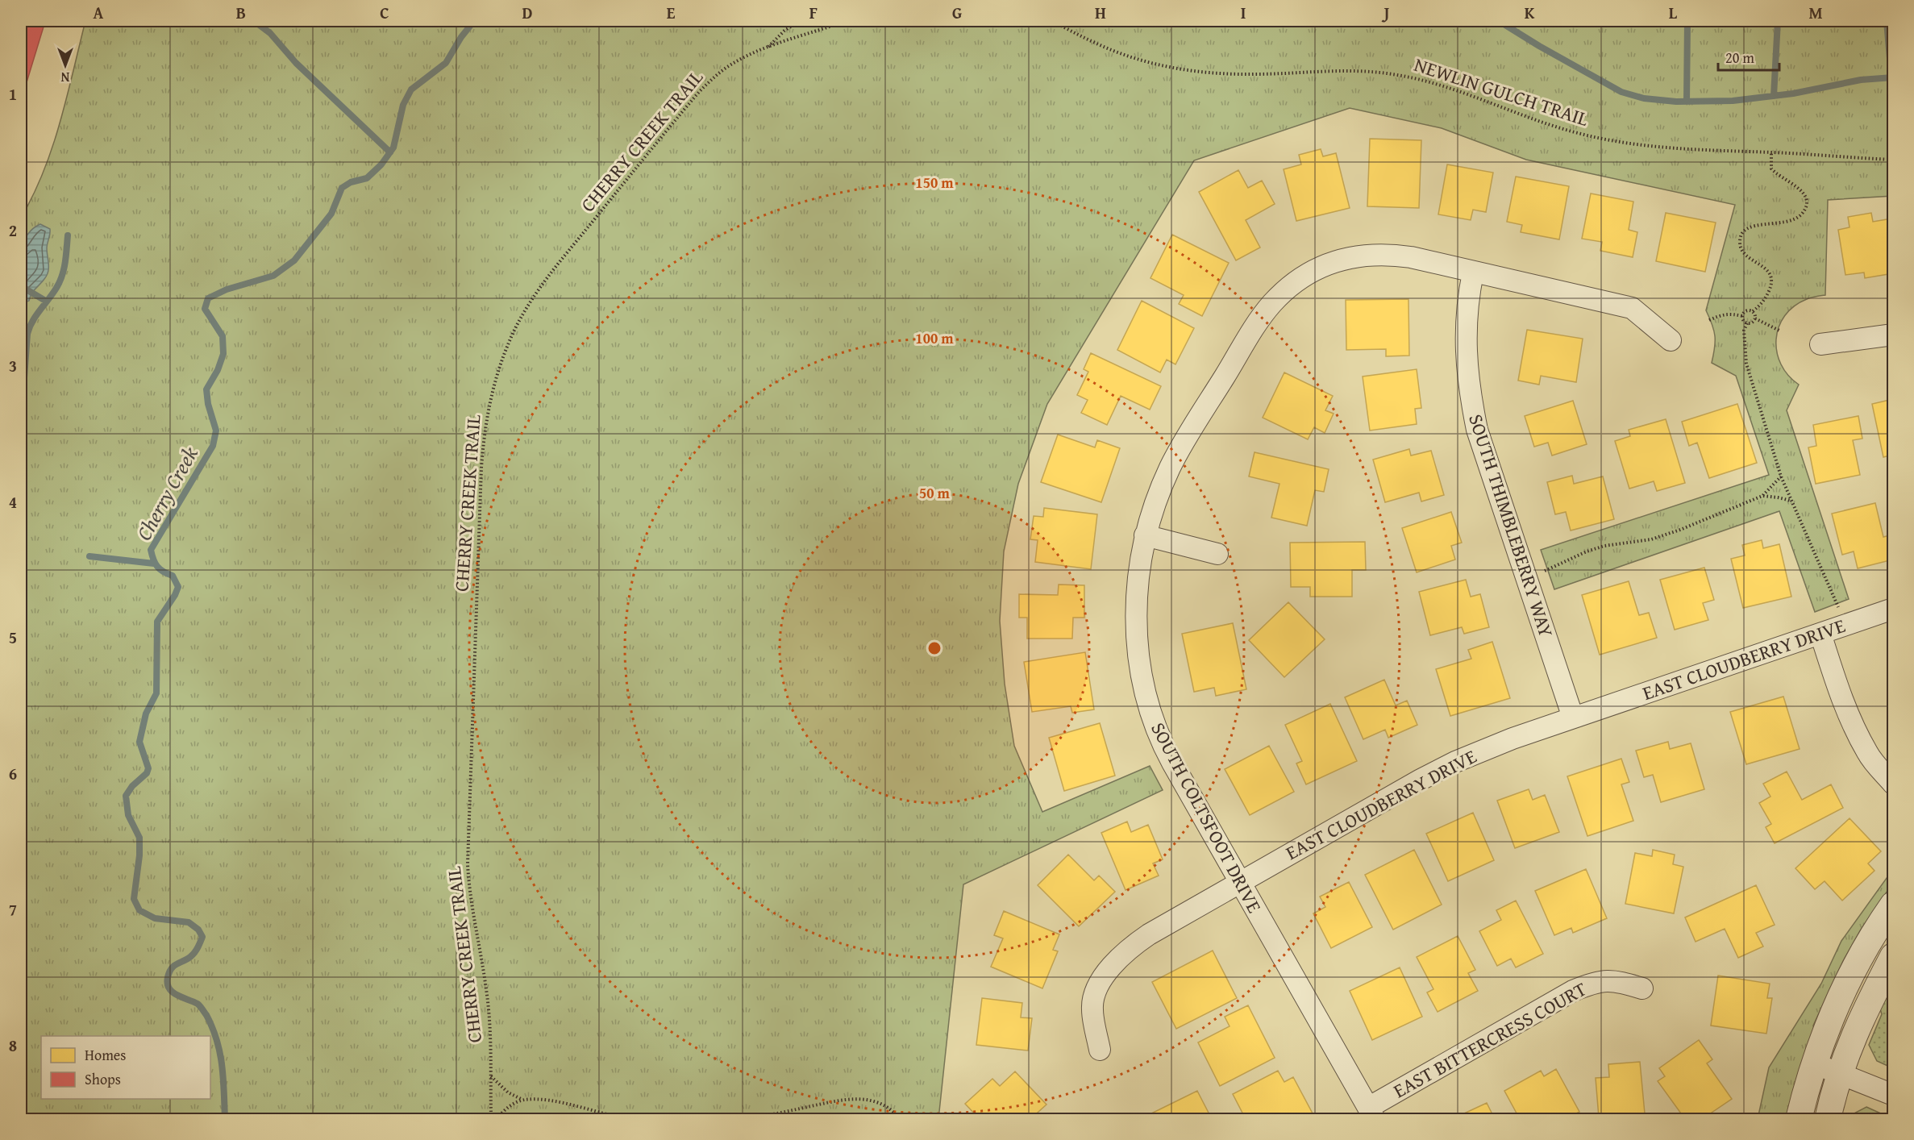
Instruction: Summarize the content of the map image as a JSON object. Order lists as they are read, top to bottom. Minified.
{"streets":{"street":["SOUTH THIMBLEBERRY WAY","EAST CLOUDBERRY DRIVE","SOUTH COLTSFOOT DRIVE","EAST BITTERCRESS COURT"],"path":["NEWLIN GULCH TRAIL","CHERRY CREEK TRAIL"]},"crossings":[["SOUTH THIMBLEBERRY WAY","EAST CLOUDBERRY DRIVE"],["SOUTH THIMBLEBERRY WAY","SOUTH COLTSFOOT DRIVE"],["EAST CLOUDBERRY DRIVE","SOUTH COLTSFOOT DRIVE"],["SOUTH COLTSFOOT DRIVE","EAST BITTERCRESS COURT"]],"water":["Cherry Creek"],"legend":["Homes","Shops"],"scale_bar":"20 m","north":"bottom","grid":{"columns":["A","B","C","D","E","F","G","H","I","J","K","L","M"],"rows":["1","2","3","4","5","6","7","8"]},"rings":["150 m","100 m","50 m"]}
